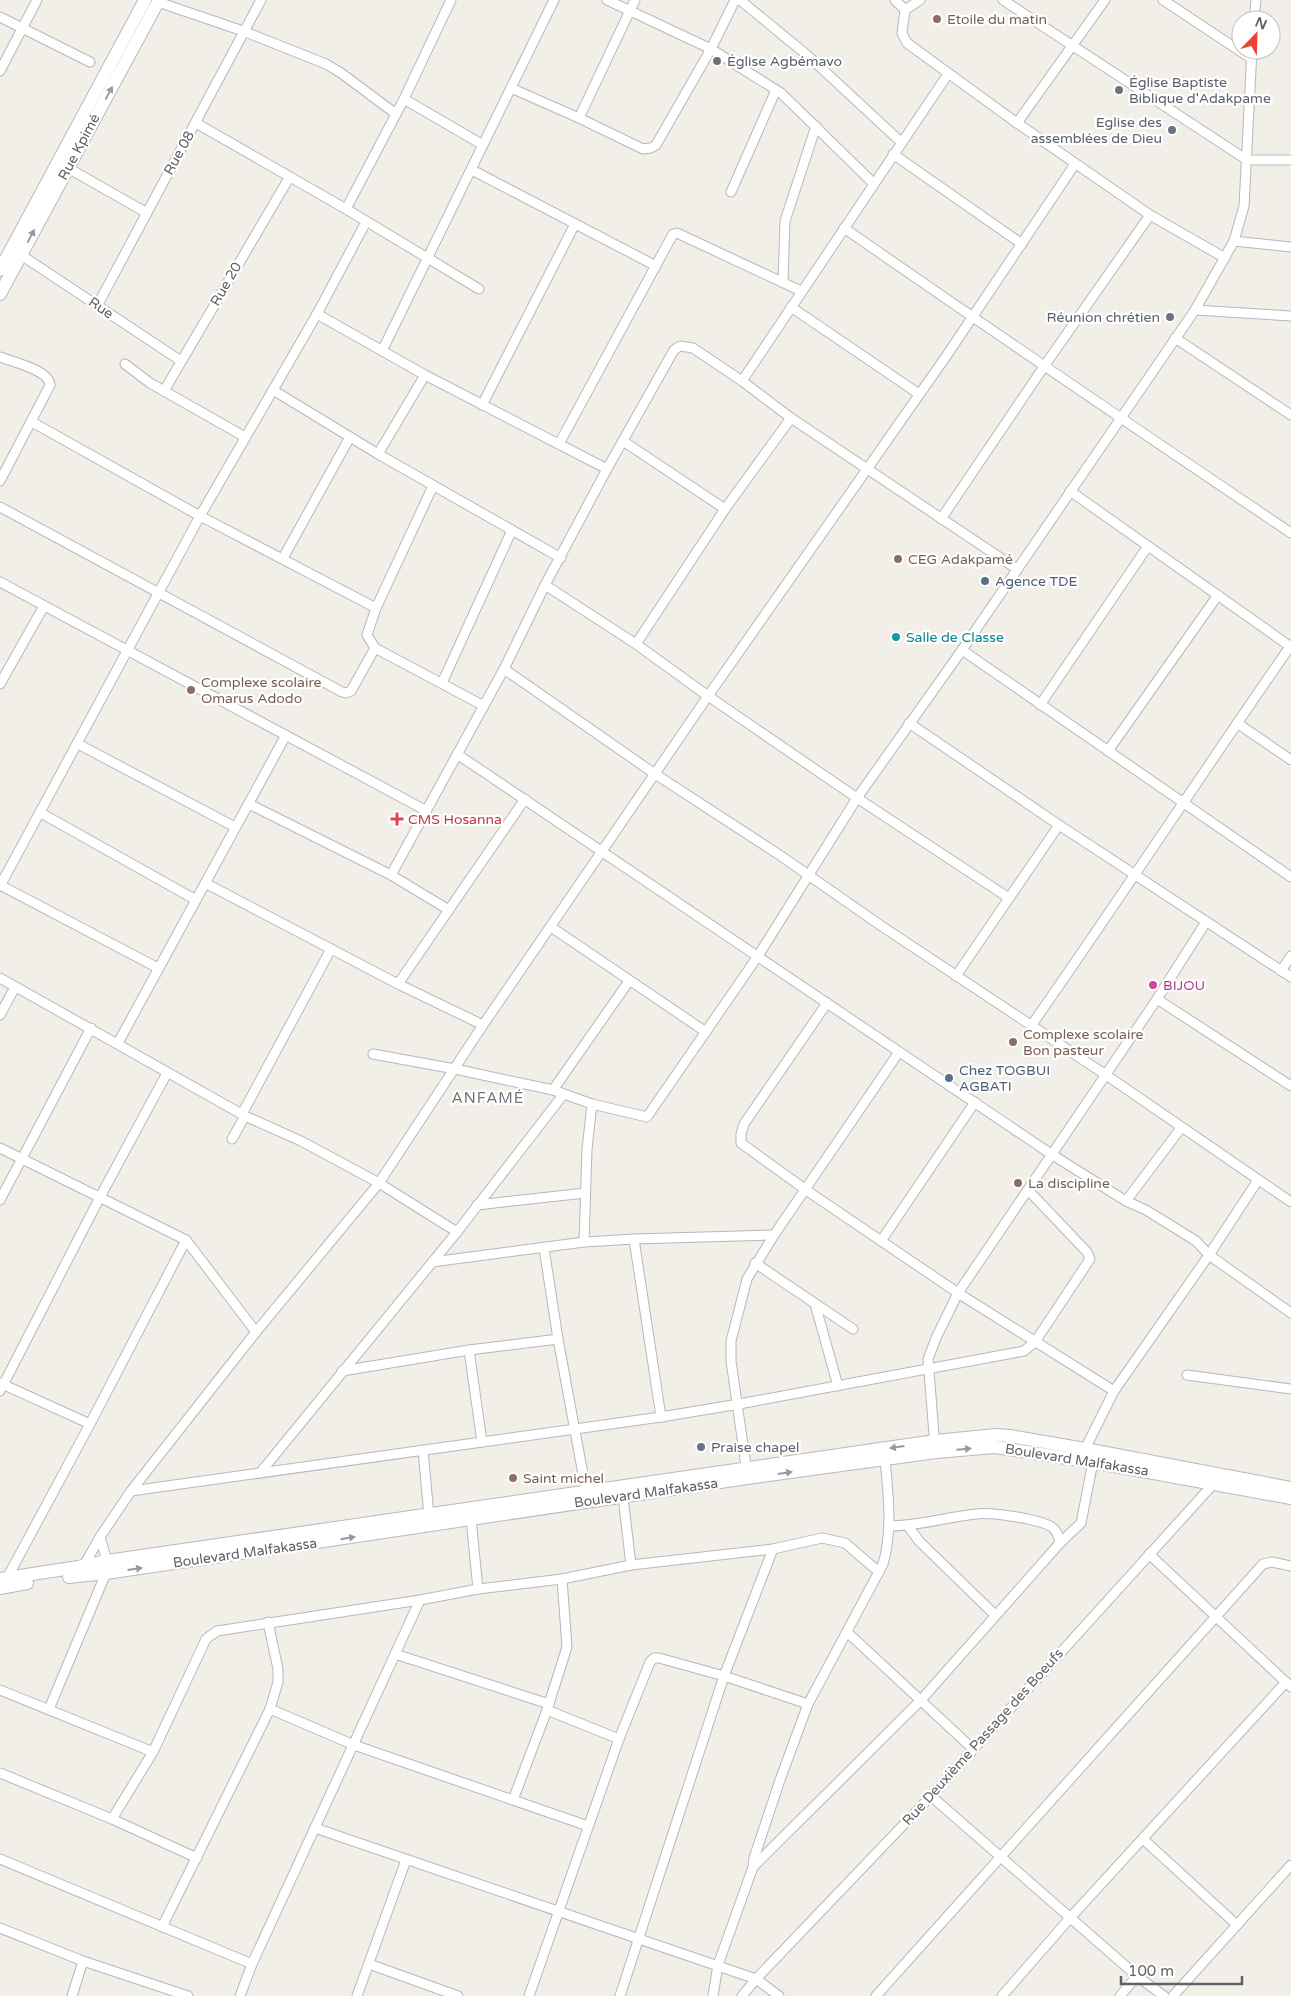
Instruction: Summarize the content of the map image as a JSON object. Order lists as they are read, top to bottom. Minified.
{"streets":{"main road":["Rue Kpimé","Boulevard Malfakassa"],"street":["Rue 08","Rue 20","Rue","Rue Deuxième Passage des Boeufs"]},"crossings":[["Rue Kpimé","Rue"],["Rue 08","Rue"],["Rue 20","Rue"],["Boulevard Malfakassa","Rue Deuxième Passage des Boeufs"]],"districts":["ANFAMÉ"],"places":{"other":["Etoile du matin","Église Agbémavo","Église Baptiste Biblique d'Adakpame","Eglise des assemblées de Dieu","Réunion chrétien","CEG Adakpamé","Agence TDE","Salle de Classe","Complexe scolaire Omarus Adodo","BIJOU","Complexe scolaire Bon pasteur","Chez TOGBUI AGBATI","La discipline","Praise chapel","Saint michel"],"health":["CMS Hosanna"]},"scale_bar":"100 m","north":"top right"}
